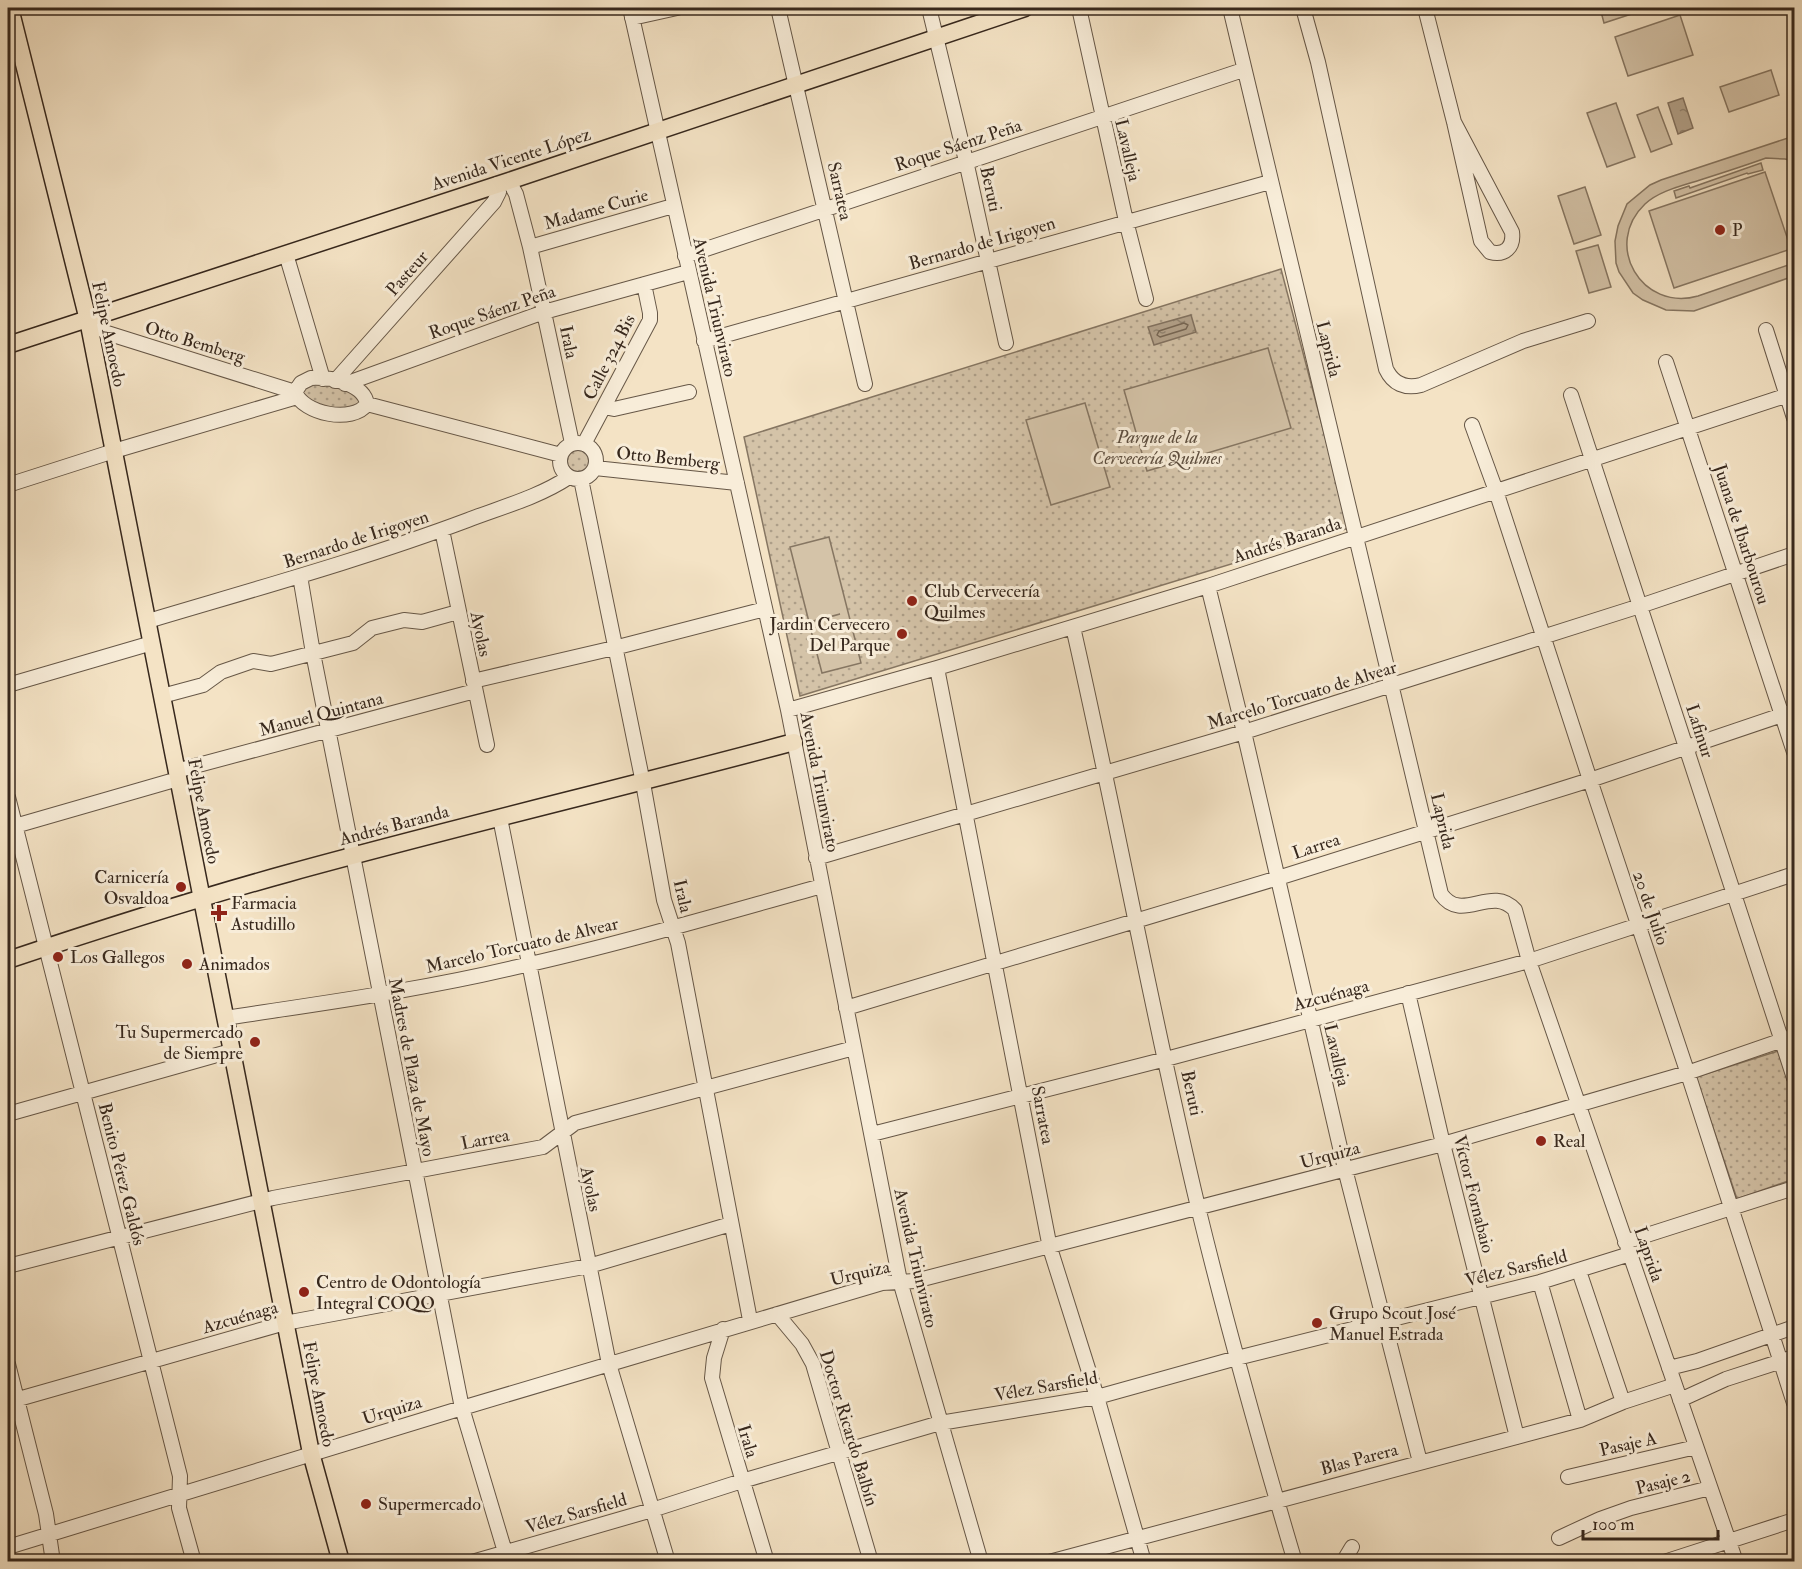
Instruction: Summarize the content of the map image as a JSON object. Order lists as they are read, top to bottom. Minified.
{"streets":{"main road":["Avenida Vicente López","Felipe Amoedo","Andrés Baranda"],"street":["Roque Sáenz Peña","Lavalleja","Beruti","Sarratea","Madame Curie","Bernardo de Irigoyen","Pasteur","Avenida Triunvirato","Otto Bemberg","Irala","Laprida","Calle 324 Bis","Juana de Ibarbourou","Ayolas","Marcelo Torcuato de Alvear","Manuel Quintana","Lafinur","Larrea","20 de Julio","Azcuénaga","Madres de Plaza de Mayo","Urquiza","Benito Pérez Galdós","Víctor Fornabaio","Vélez Sarsfield","Doctor Ricardo Balbín","Pasaje A","Blas Parera","Pasaje 2"]},"crossings":[["Roque Sáenz Peña","Lavalleja"],["Roque Sáenz Peña","Beruti"],["Roque Sáenz Peña","Sarratea"],["Roque Sáenz Peña","Pasteur"],["Roque Sáenz Peña","Avenida Triunvirato"],["Roque Sáenz Peña","Otto Bemberg"],["Roque Sáenz Peña","Irala"],["Roque Sáenz Peña","Laprida"],["Roque Sáenz Peña","Calle 324 Bis"],["Lavalleja","Bernardo de Irigoyen"],["Lavalleja","Andrés Baranda"],["Lavalleja","Marcelo Torcuato de Alvear"],["Lavalleja","Larrea"],["Lavalleja","Azcuénaga"],["Lavalleja","Urquiza"],["Lavalleja","Vélez Sarsfield"],["Lavalleja","Blas Parera"],["Avenida Vicente López","Beruti"],["Avenida Vicente López","Sarratea"],["Avenida Vicente López","Pasteur"],["Avenida Vicente López","Avenida Triunvirato"],["Avenida Vicente López","Felipe Amoedo"],["Avenida Vicente López","Otto Bemberg"],["Avenida Vicente López","Irala"],["Beruti","Bernardo de Irigoyen"],["Beruti","Andrés Baranda"],["Beruti","Marcelo Torcuato de Alvear"],["Beruti","Larrea"],["Beruti","Azcuénaga"],["Beruti","Urquiza"],["Beruti","Vélez Sarsfield"],["Beruti","Blas Parera"],["Sarratea","Bernardo de Irigoyen"],["Sarratea","Andrés Baranda"],["Sarratea","Marcelo Torcuato de Alvear"],["Sarratea","Larrea"],["Sarratea","Azcuénaga"],["Sarratea","Urquiza"],["Sarratea","Vélez Sarsfield"],["Sarratea","Blas Parera"],["Madame Curie","Avenida Triunvirato"],["Madame Curie","Irala"],["Bernardo de Irigoyen","Avenida Triunvirato"],["Bernardo de Irigoyen","Felipe Amoedo"],["Bernardo de Irigoyen","Otto Bemberg"],["Bernardo de Irigoyen","Irala"],["Bernardo de Irigoyen","Laprida"],["Bernardo de Irigoyen","Calle 324 Bis"],["Bernardo de Irigoyen","Ayolas"],["Bernardo de Irigoyen","Madres de Plaza de Mayo"],["Pasteur","Irala"],["Avenida Triunvirato","Otto Bemberg"],["Avenida Triunvirato","Andrés Baranda"],["Avenida Triunvirato","Marcelo Torcuato de Alvear"],["Avenida Triunvirato","Manuel Quintana"],["Avenida Triunvirato","Larrea"],["Avenida Triunvirato","Azcuénaga"],["Avenida Triunvirato","Urquiza"],["Avenida Triunvirato","Vélez Sarsfield"],["Felipe Amoedo","Otto Bemberg"],["Felipe Amoedo","Andrés Baranda"],["Felipe Amoedo","Marcelo Torcuato de Alvear"],["Felipe Amoedo","Manuel Quintana"],["Felipe Amoedo","Larrea"],["Felipe Amoedo","Azcuénaga"],["Felipe Amoedo","Urquiza"],["Otto Bemberg","Irala"],["Otto Bemberg","Calle 324 Bis"],["Irala","Calle 324 Bis"],["Irala","Andrés Baranda"],["Irala","Marcelo Torcuato de Alvear"],["Irala","Manuel Quintana"],["Irala","Larrea"],["Irala","Azcuénaga"],["Irala","Urquiza"],["Irala","Vélez Sarsfield"],["Laprida","Andrés Baranda"],["Laprida","Marcelo Torcuato de Alvear"],["Laprida","Larrea"],["Laprida","Azcuénaga"],["Laprida","Urquiza"],["Laprida","Vélez Sarsfield"],["Laprida","Pasaje A"],["Laprida","Blas Parera"],["Laprida","Pasaje 2"],["Juana de Ibarbourou","Andrés Baranda"],["Juana de Ibarbourou","Marcelo Torcuato de Alvear"],["Juana de Ibarbourou","Larrea"],["Andrés Baranda","Ayolas"],["Andrés Baranda","Lafinur"],["Andrés Baranda","20 de Julio"],["Andrés Baranda","Madres de Plaza de Mayo"],["Andrés Baranda","Benito Pérez Galdós"],["Ayolas","Marcelo Torcuato de Alvear"],["Ayolas","Manuel Quintana"],["Ayolas","Larrea"],["Ayolas","Azcuénaga"],["Ayolas","Urquiza"],["Ayolas","Vélez Sarsfield"],["Marcelo Torcuato de Alvear","Lafinur"],["Marcelo Torcuato de Alvear","20 de Julio"],["Marcelo Torcuato de Alvear","Madres de Plaza de Mayo"],["Manuel Quintana","Madres de Plaza de Mayo"],["Manuel Quintana","Benito Pérez Galdós"],["Lafinur","Larrea"],["Lafinur","Azcuénaga"],["Lafinur","Urquiza"],["Larrea","20 de Julio"],["Larrea","Madres de Plaza de Mayo"],["Larrea","Benito Pérez Galdós"],["20 de Julio","Azcuénaga"],["20 de Julio","Urquiza"],["20 de Julio","Vélez Sarsfield"],["Azcuénaga","Madres de Plaza de Mayo"],["Azcuénaga","Benito Pérez Galdós"],["Azcuénaga","Víctor Fornabaio"],["Madres de Plaza de Mayo","Urquiza"],["Madres de Plaza de Mayo","Vélez Sarsfield"],["Urquiza","Benito Pérez Galdós"],["Urquiza","Víctor Fornabaio"],["Urquiza","Doctor Ricardo Balbín"],["Víctor Fornabaio","Vélez Sarsfield"],["Víctor Fornabaio","Blas Parera"],["Vélez Sarsfield","Doctor Ricardo Balbín"]],"parks":["Parque de la Cervecería Quilmes"],"places":{"other":["P","Club Cervecería Quilmes","Jardin Cervecero Del Parque","Carnicería Osvaldoa","Los Gallegos","Animados","Tu Supermercado de Siempre","Real","Centro de Odontología Integral COQO","Grupo Scout José Manuel Estrada","Supermercado"],"health":["Farmacia Astudillo"]},"scale_bar":"100 m"}
